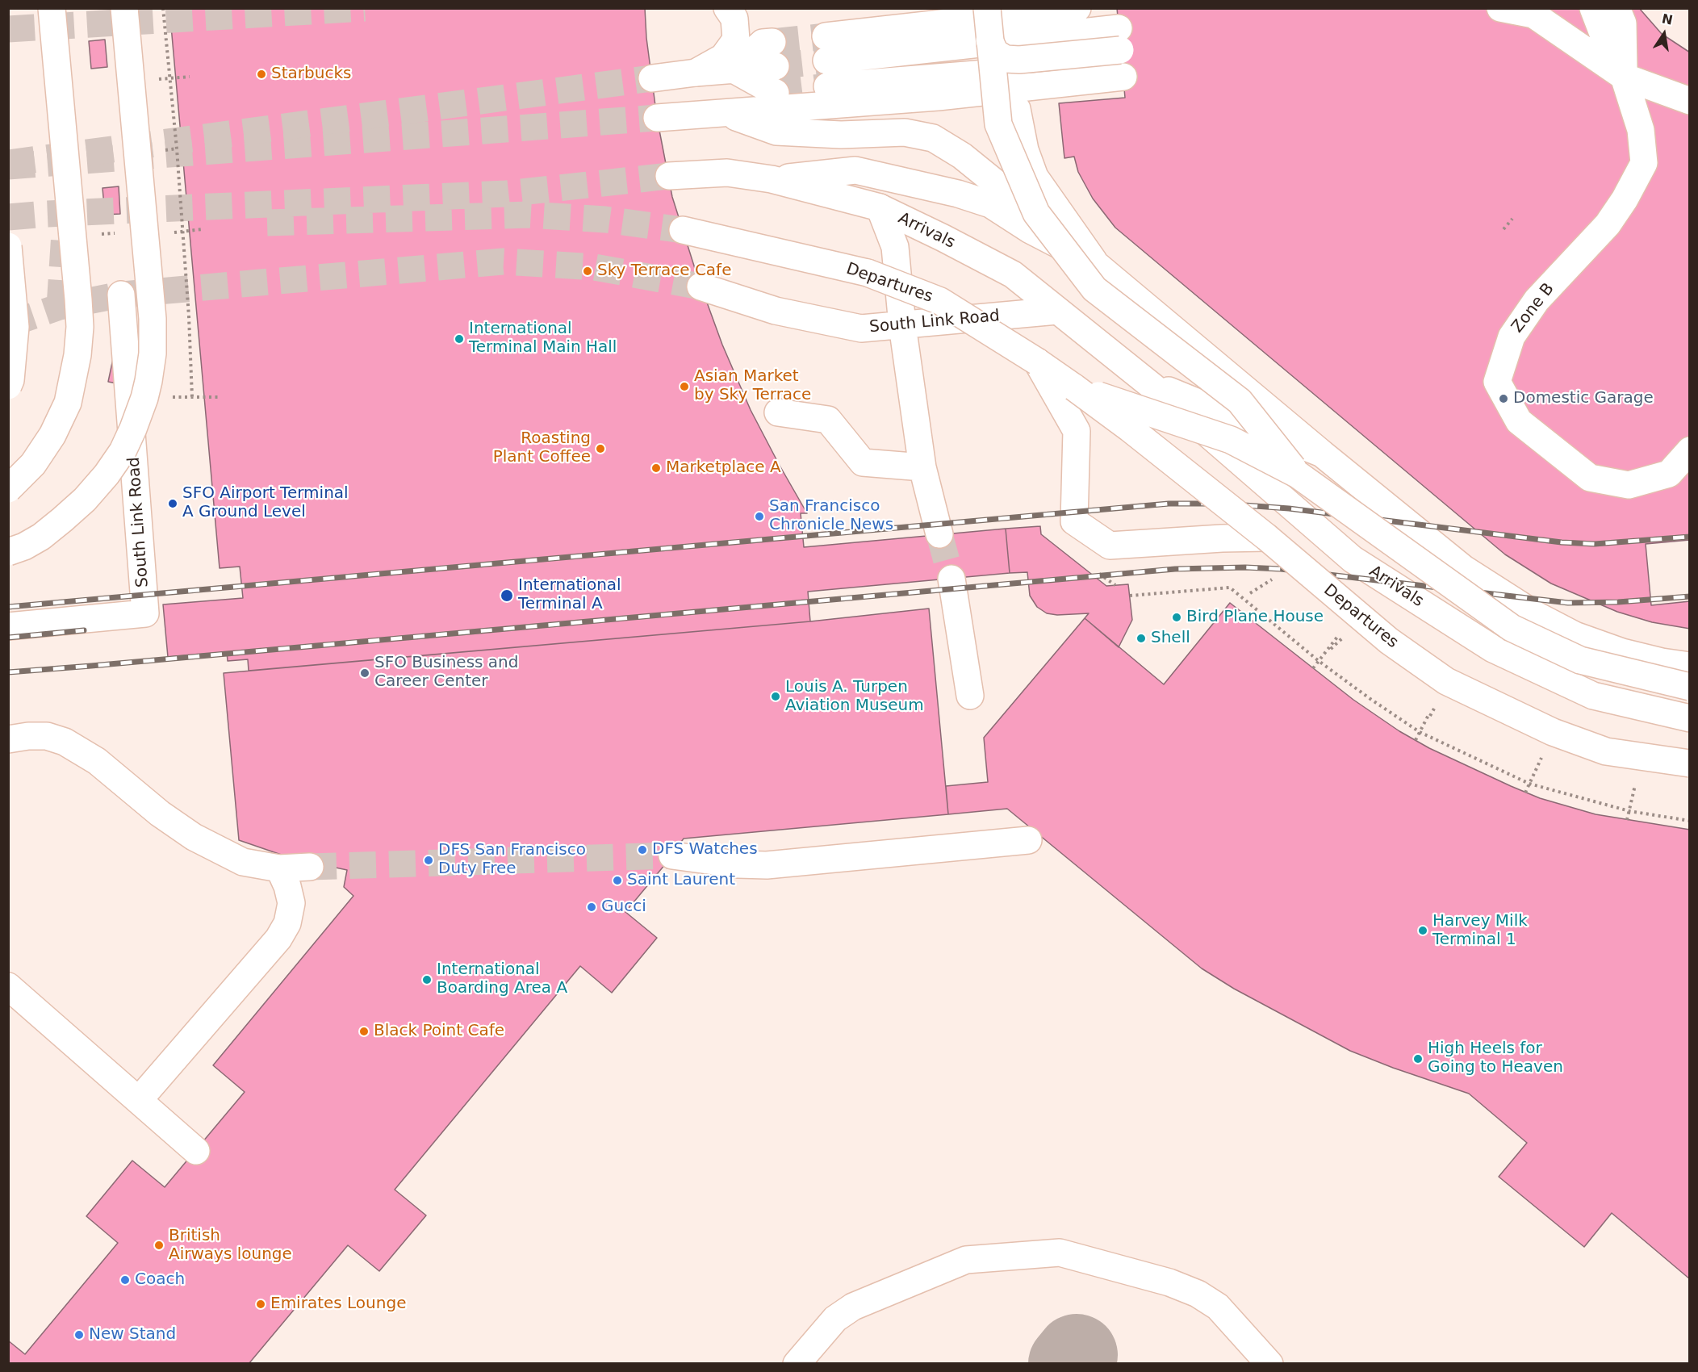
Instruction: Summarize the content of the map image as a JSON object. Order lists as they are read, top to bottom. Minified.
{"streets":{"main road":["Arrivals","Departures","Zone B","South Link Road"]},"crossings":[["Arrivals","South Link Road"]],"places":["Starbucks","Sky Terrace Cafe","International Terminal Main Hall","Asian Market by Sky Terrace","Domestic Garage","Roasting Plant Coffee","Marketplace A","SFO Airport Terminal A Ground Level","San Francisco Chronicle News","International Terminal A","Bird Plane House","Shell","SFO Business and Career Center","Louis A. Turpen Aviation Museum","DFS Watches","DFS San Francisco Duty Free","Saint Laurent","Gucci","Harvey Milk Terminal 1","International Boarding Area A","Black Point Cafe","High Heels for Going to Heaven","British Airways lounge","Coach","Emirates Lounge","New Stand"],"north":"top"}
